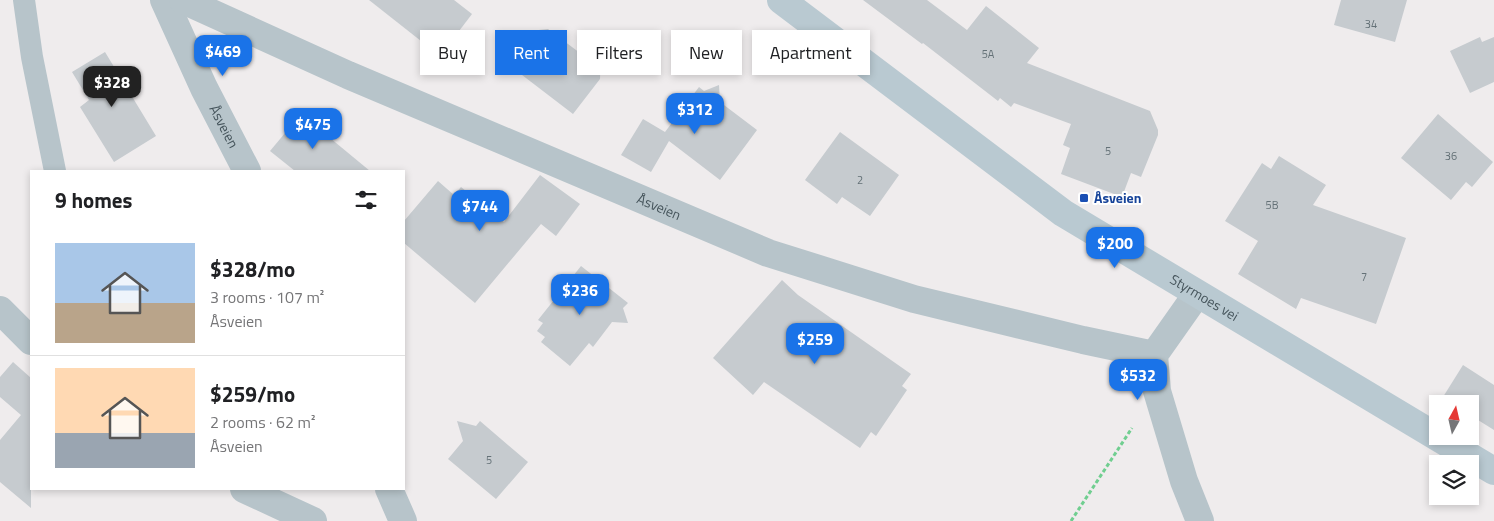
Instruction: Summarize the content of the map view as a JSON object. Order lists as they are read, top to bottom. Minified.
{"streets":{"main road":["Styrmoes vei"],"street":["Åsveien"]},"places":{"transit":["Åsveien"]},"house_numbers":["34","5A","5","36","2","5B","7","5"],"north":"top","page":{"chip":["Buy","Rent","Filters","New","Apartment"],"price":["$469","$328","$312","$475","$744","$200","$236","$259","$532"],"heading":"9 homes","list":[{"name":"$328/mo","note":"3 rooms · 107 m² · Åsveien"},{"name":"$259/mo","note":"2 rooms · 62 m² · Åsveien"}]}}
